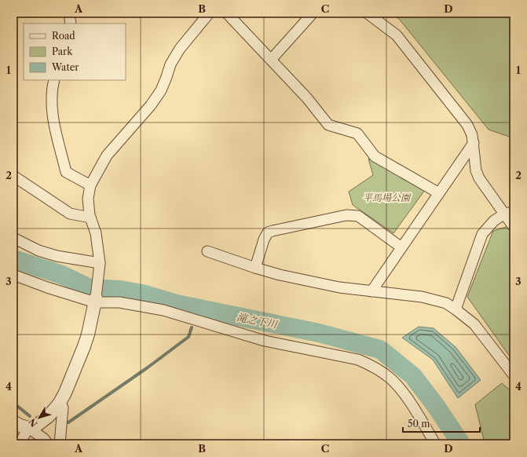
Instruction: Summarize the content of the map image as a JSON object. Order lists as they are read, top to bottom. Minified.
{"water":["滝之下川"],"parks":["平馬場公園"],"legend":["Road","Park","Water"],"scale_bar":"50 m","north":"bottom left","grid":{"columns":["A","B","C","D"],"rows":["1","2","3","4"]}}
